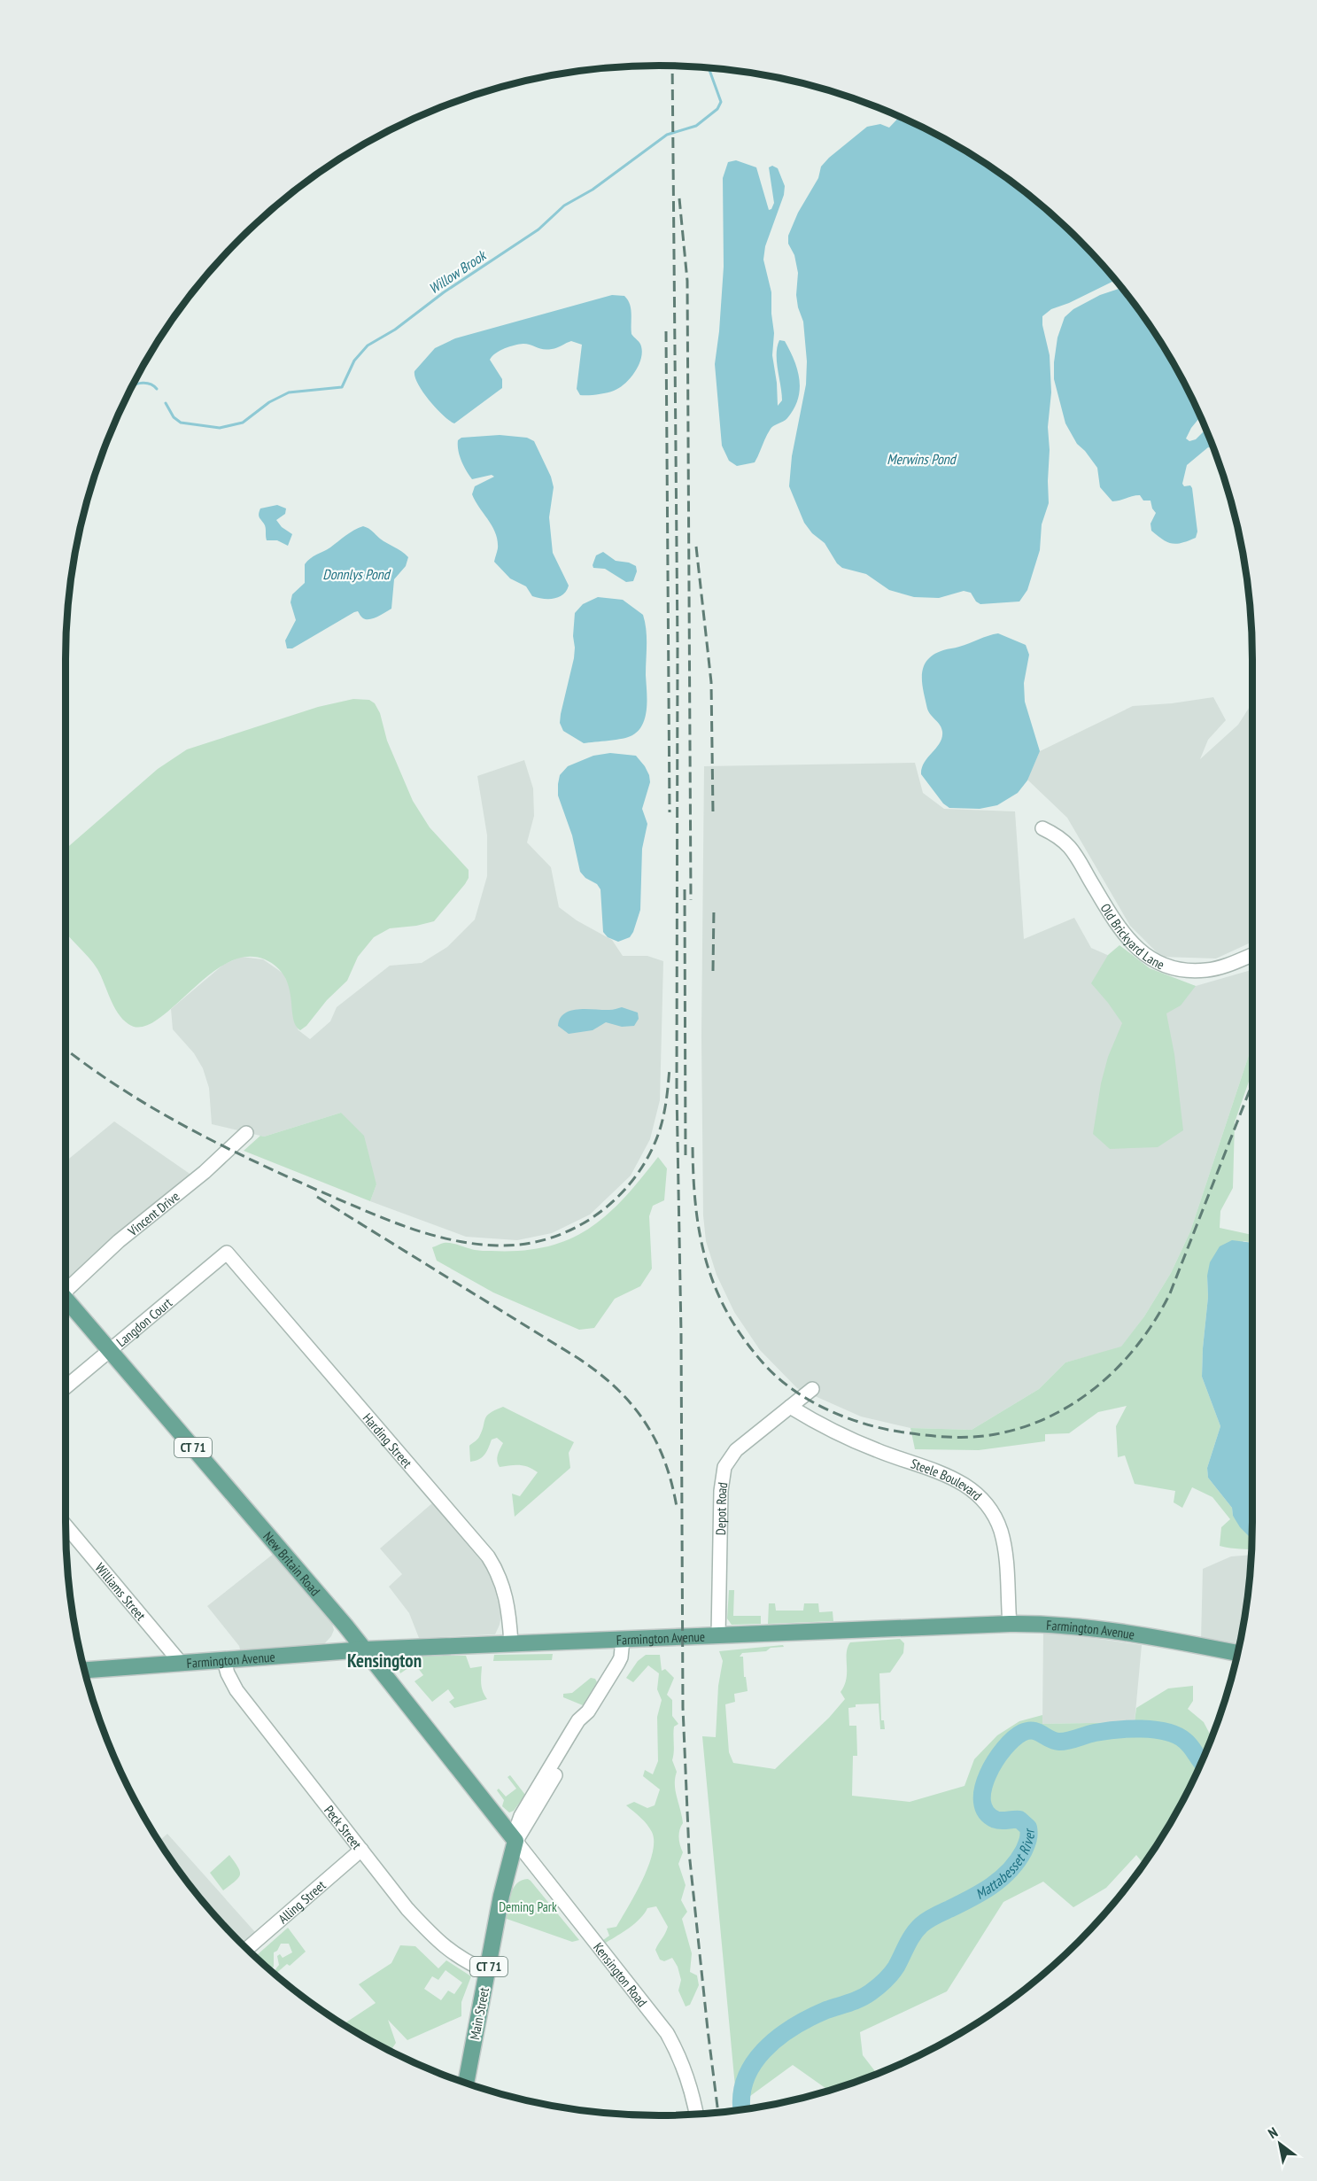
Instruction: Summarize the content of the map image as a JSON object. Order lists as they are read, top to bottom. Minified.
{"streets":{"main road":["CT 71","New Britain Road","Farmington Avenue","Main Street"],"street":["Old Brickyard Lane","Vincent Drive","Langdon Court","Harding Street","Steele Boulevard","Depot Road","Williams Street","Peck Street","Alling Street","Kensington Road"]},"crossings":[["Langdon Court","Harding Street"],["Langdon Court","New Britain Road"],["Harding Street","Farmington Avenue"],["Steele Boulevard","Depot Road"],["Steele Boulevard","Farmington Avenue"],["Depot Road","Farmington Avenue"],["New Britain Road","Farmington Avenue"],["New Britain Road","Kensington Road"],["New Britain Road","Main Street"],["Williams Street","Farmington Avenue"],["Farmington Avenue","Peck Street"],["Farmington Avenue","Main Street"],["Peck Street","Alling Street"],["Peck Street","Main Street"],["Kensington Road","Main Street"]],"districts":["Kensington"],"water":["Willow Brook","Merwins Pond","Donnlys Pond","Mattabesset River"],"parks":["Deming Park"],"north":"top left"}
